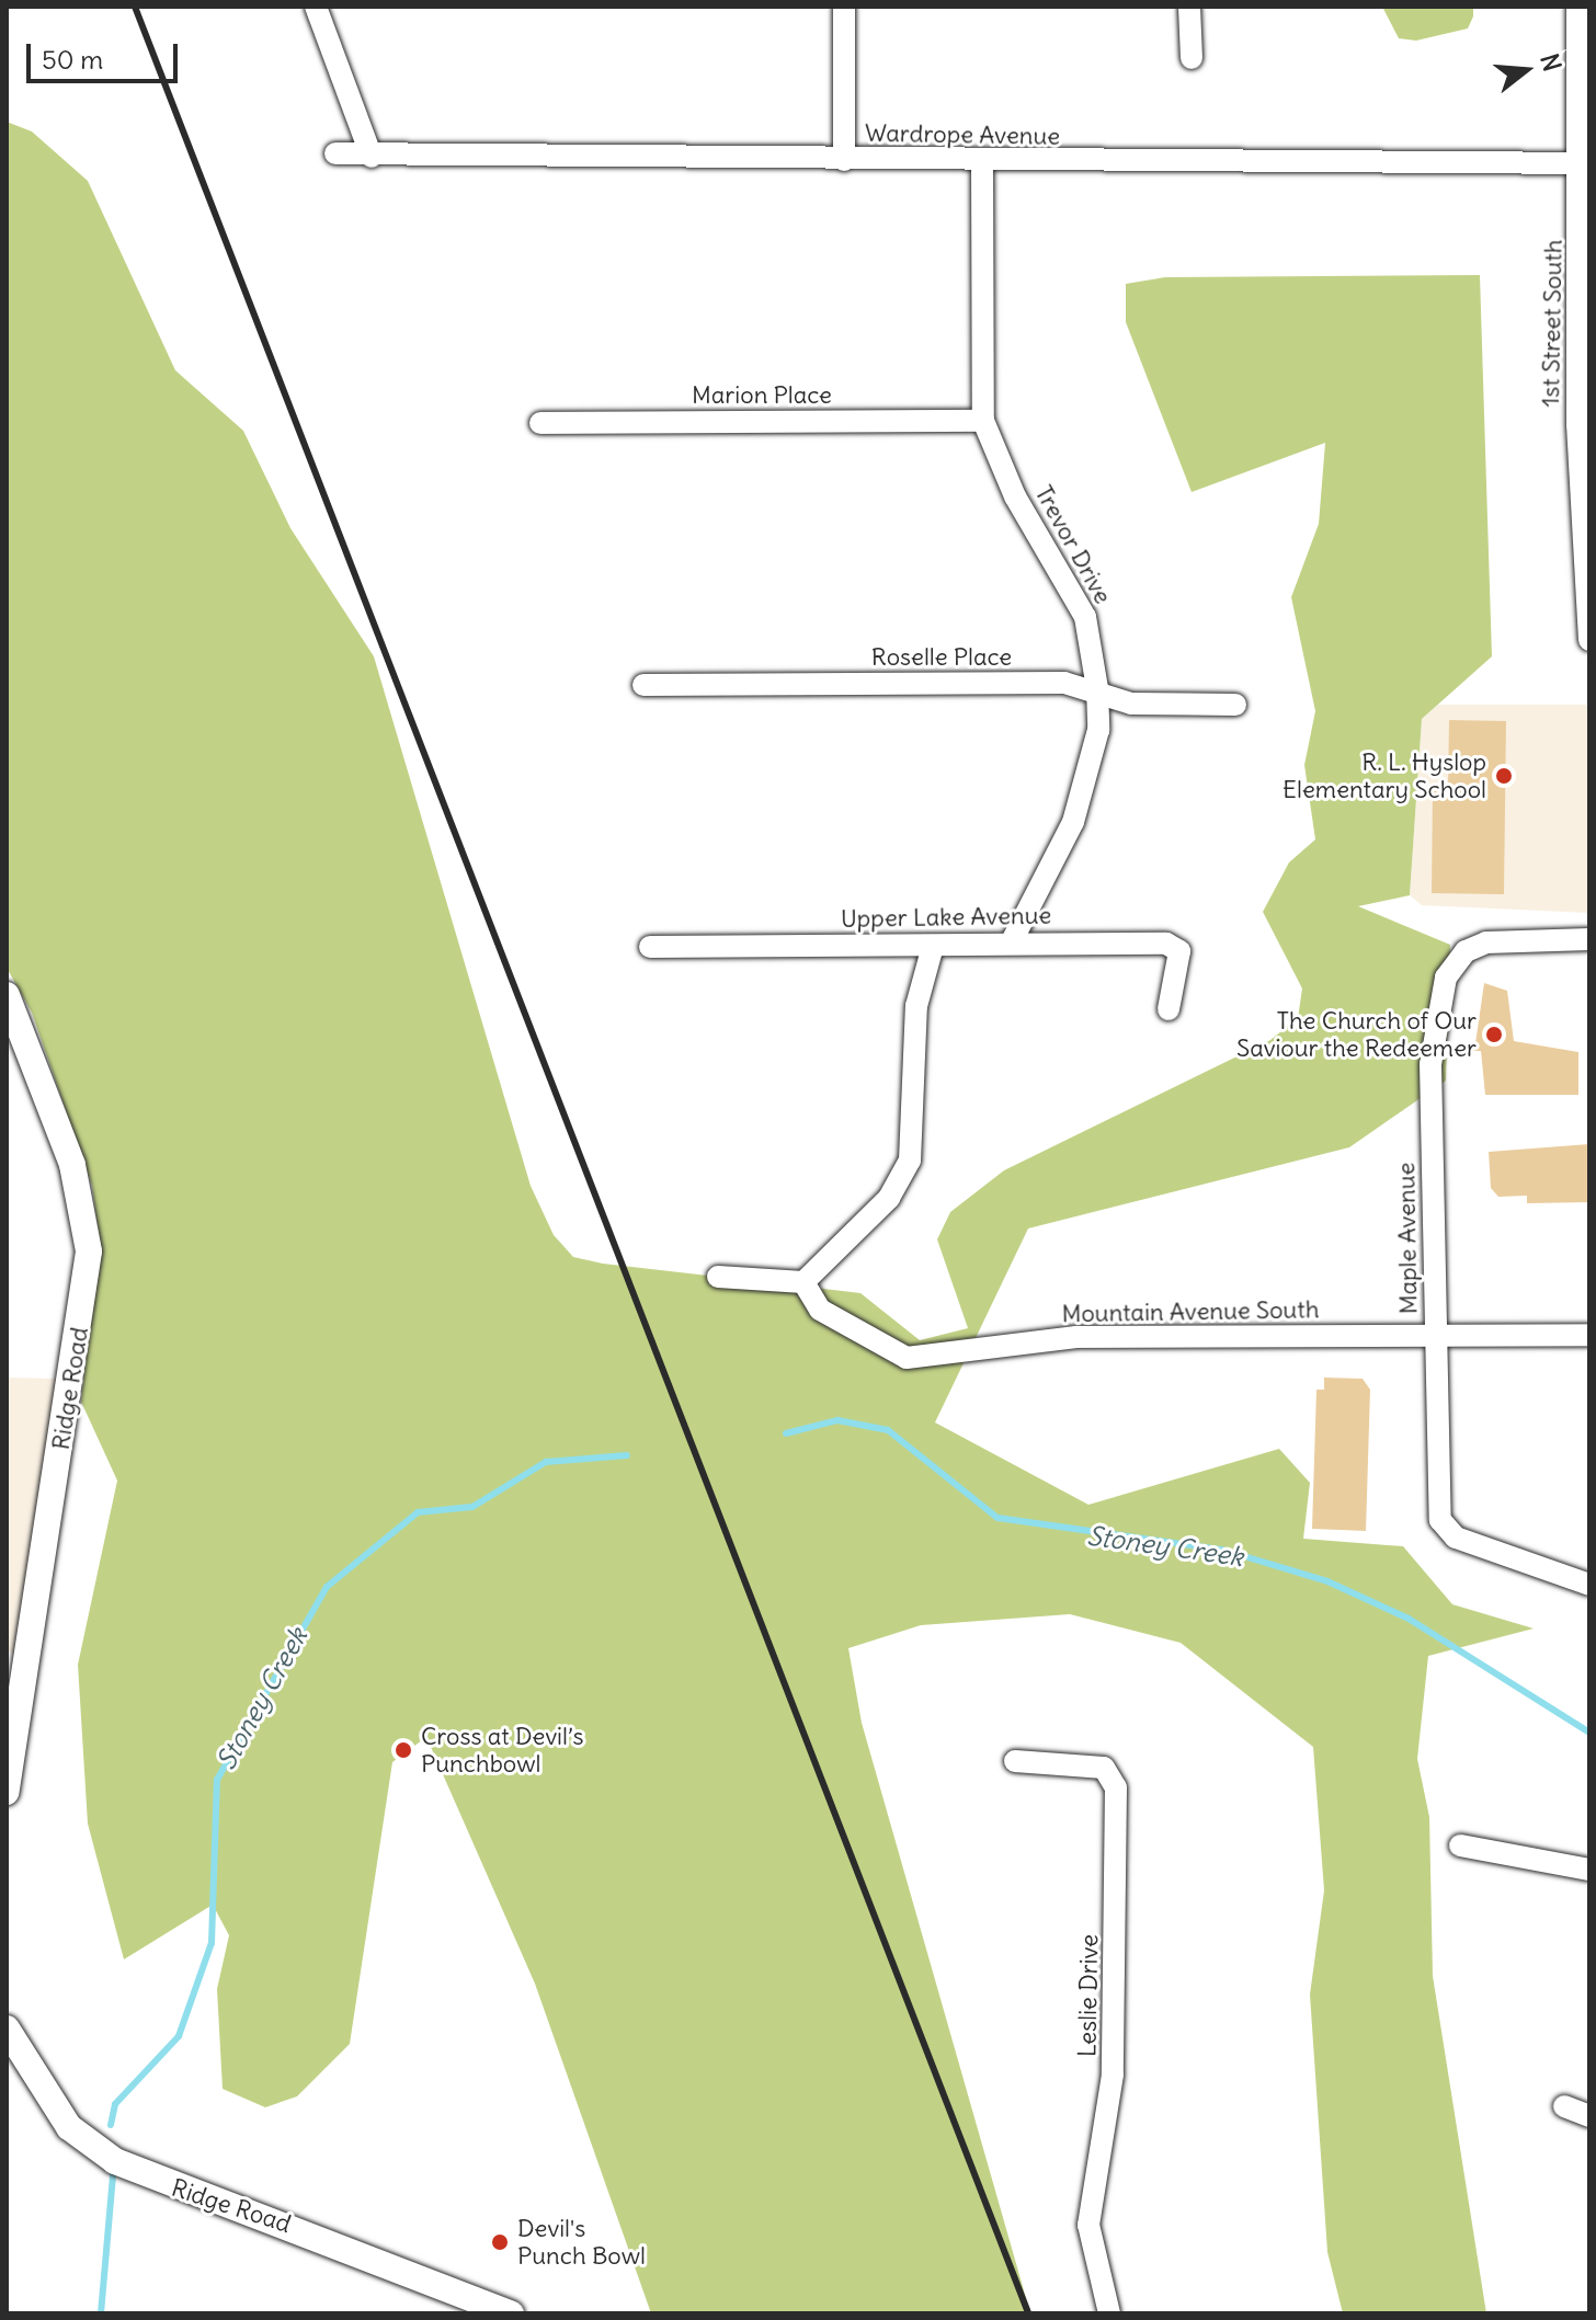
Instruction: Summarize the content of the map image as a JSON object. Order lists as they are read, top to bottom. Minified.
{"streets":{"main road":["Ridge Road"],"street":["Wardrope Avenue","1st Street South","Marion Place","Trevor Drive","Roselle Place","Upper Lake Avenue","Maple Avenue","Mountain Avenue South","Leslie Drive"]},"crossings":[["Wardrope Avenue","1st Street South"],["Wardrope Avenue","Trevor Drive"],["Marion Place","Trevor Drive"],["Trevor Drive","Roselle Place"],["Trevor Drive","Upper Lake Avenue"],["Maple Avenue","Mountain Avenue South"]],"water":["Stoney Creek"],"places":["R. L. Hyslop Elementary School","The Church of Our Saviour the Redeemer","Cross at Devil’s Punchbowl","Devil's Punch Bowl"],"scale_bar":"50 m","north":"right"}
